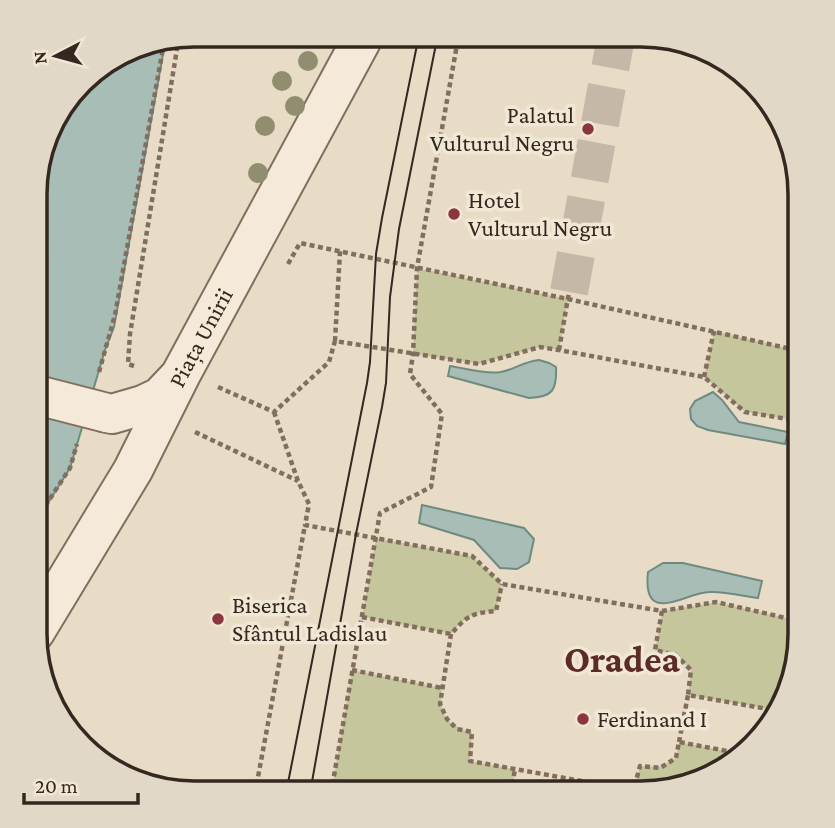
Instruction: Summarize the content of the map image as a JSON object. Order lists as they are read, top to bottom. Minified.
{"streets":{"street":["Piața Unirii"]},"districts":["Oradea"],"places":["Palatul Vulturul Negru","Hotel Vulturul Negru","Biserica Sfântul Ladislau","Ferdinand I"],"scale_bar":"20 m","north":"left"}
